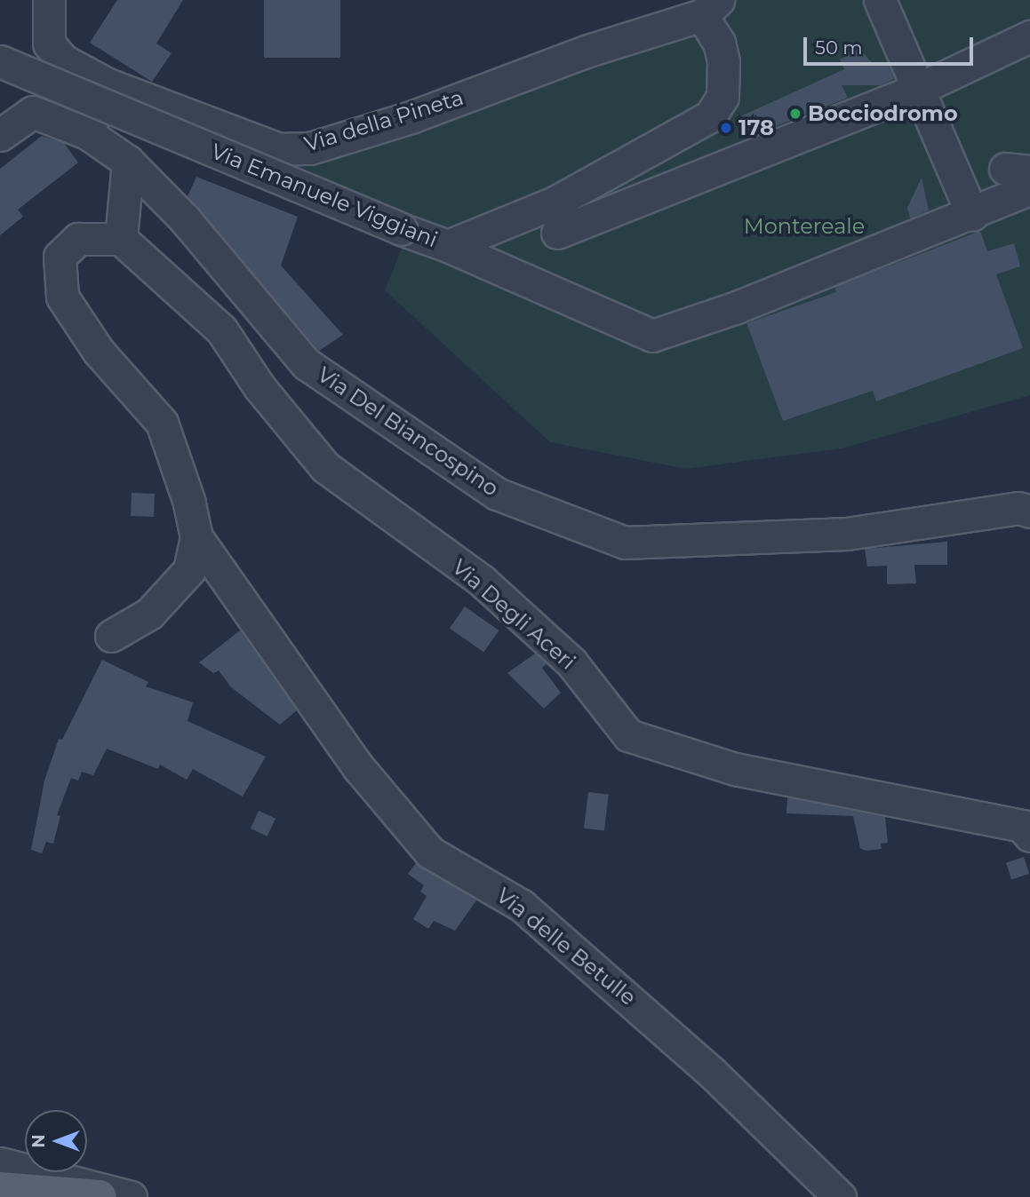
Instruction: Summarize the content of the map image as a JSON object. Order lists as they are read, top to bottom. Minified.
{"streets":{"street":["Via della Pineta","Via Emanuele Viggiani","Via Del Biancospino","Via Degli Aceri","Via delle Betulle"]},"crossings":[["Via della Pineta","Via Emanuele Viggiani"],["Via Degli Aceri","Via delle Betulle"]],"parks":["Montereale"],"places":["Bocciodromo","178"],"scale_bar":"50 m","north":"left"}
